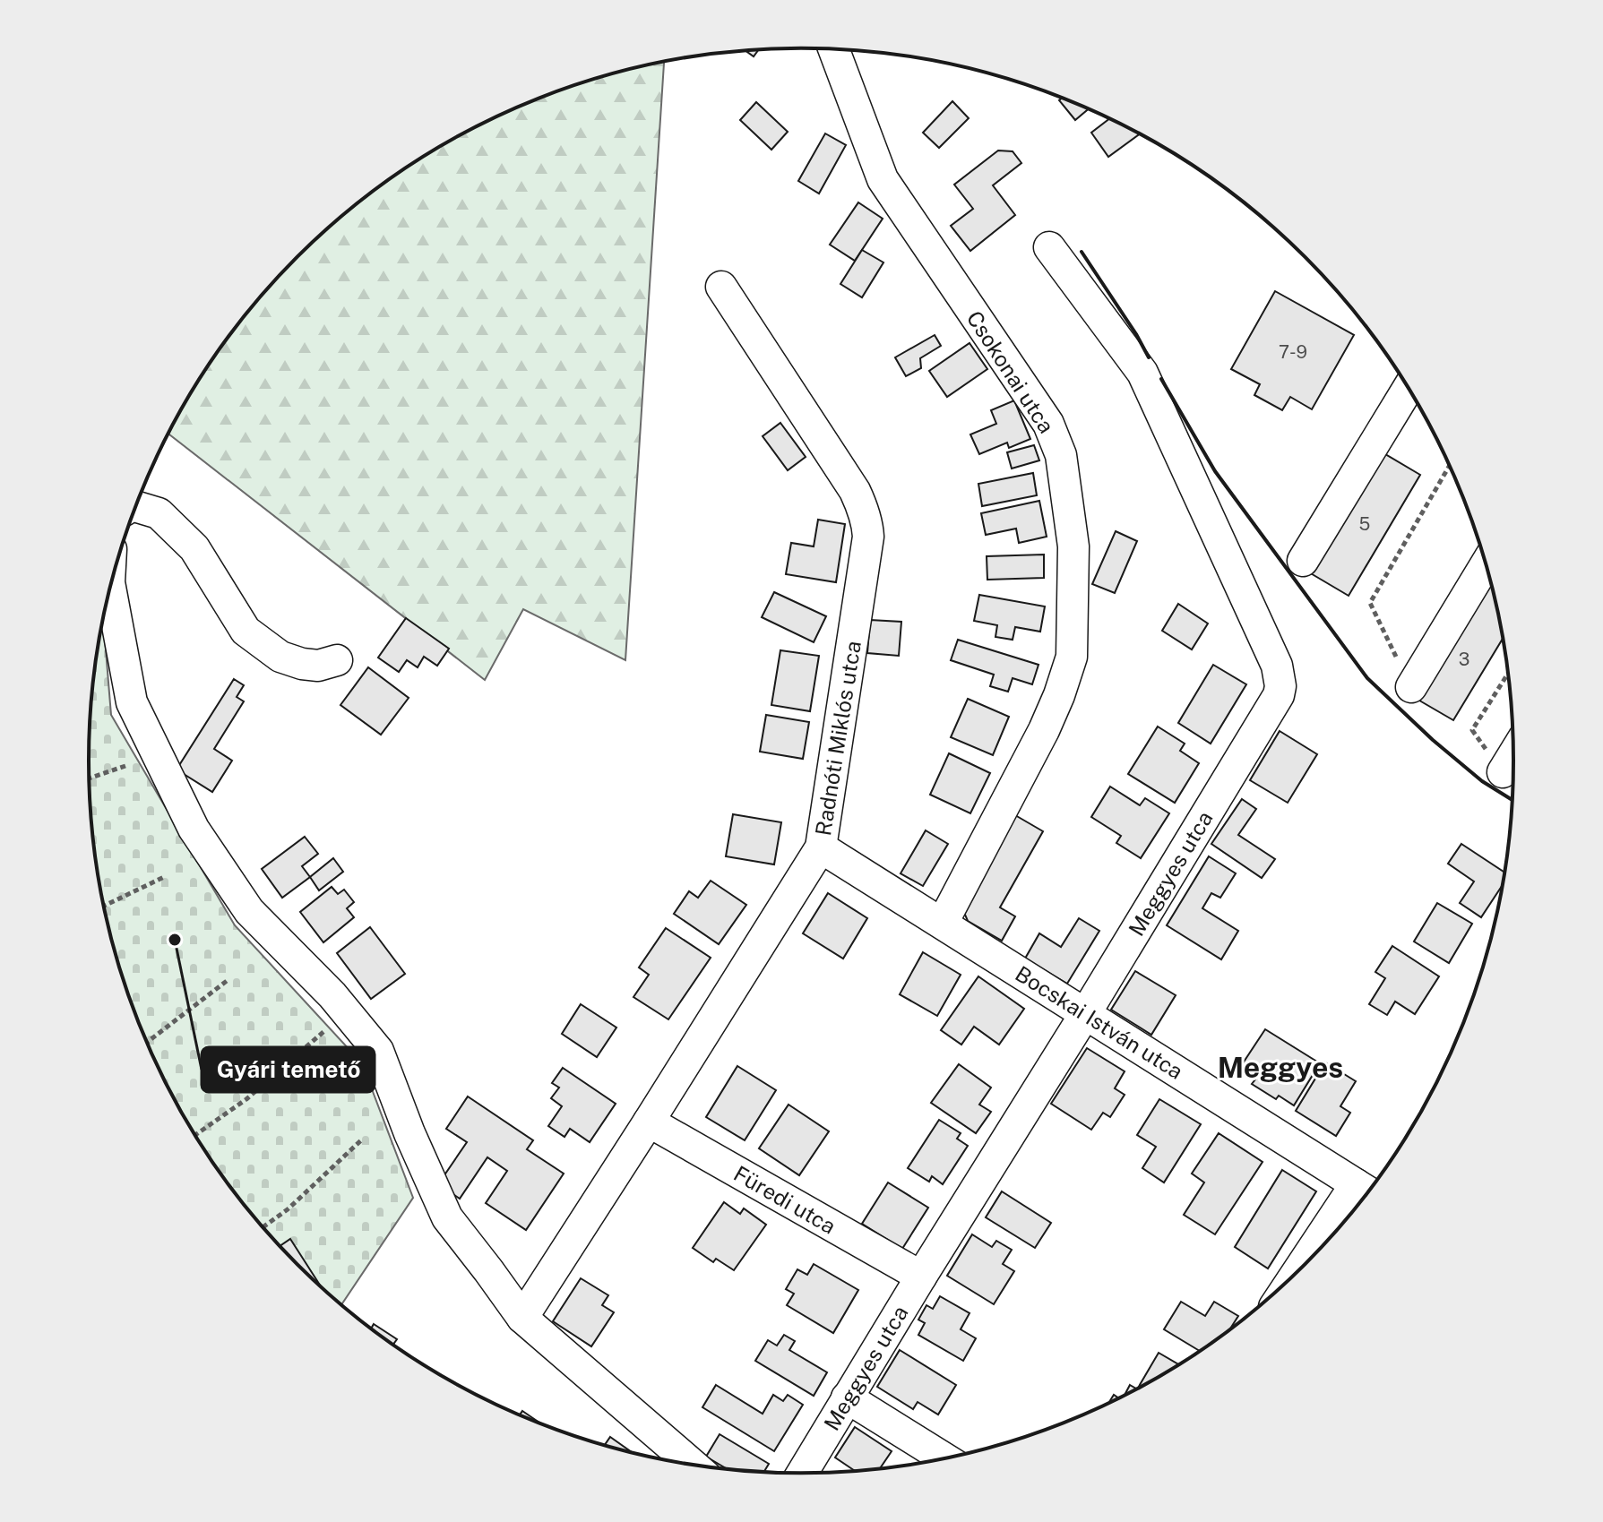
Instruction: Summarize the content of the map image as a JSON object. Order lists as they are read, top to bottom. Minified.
{"streets":{"street":["Csokonai utca","Radnóti Miklós utca","Meggyes utca","Bocskai István utca","Füredi utca"]},"crossings":[["Csokonai utca","Bocskai István utca"],["Radnóti Miklós utca","Bocskai István utca"],["Radnóti Miklós utca","Füredi utca"],["Meggyes utca","Bocskai István utca"],["Meggyes utca","Füredi utca"]],"districts":["Meggyes"],"places":["Gyári temető"],"house_numbers":["7-9","5","3"]}
